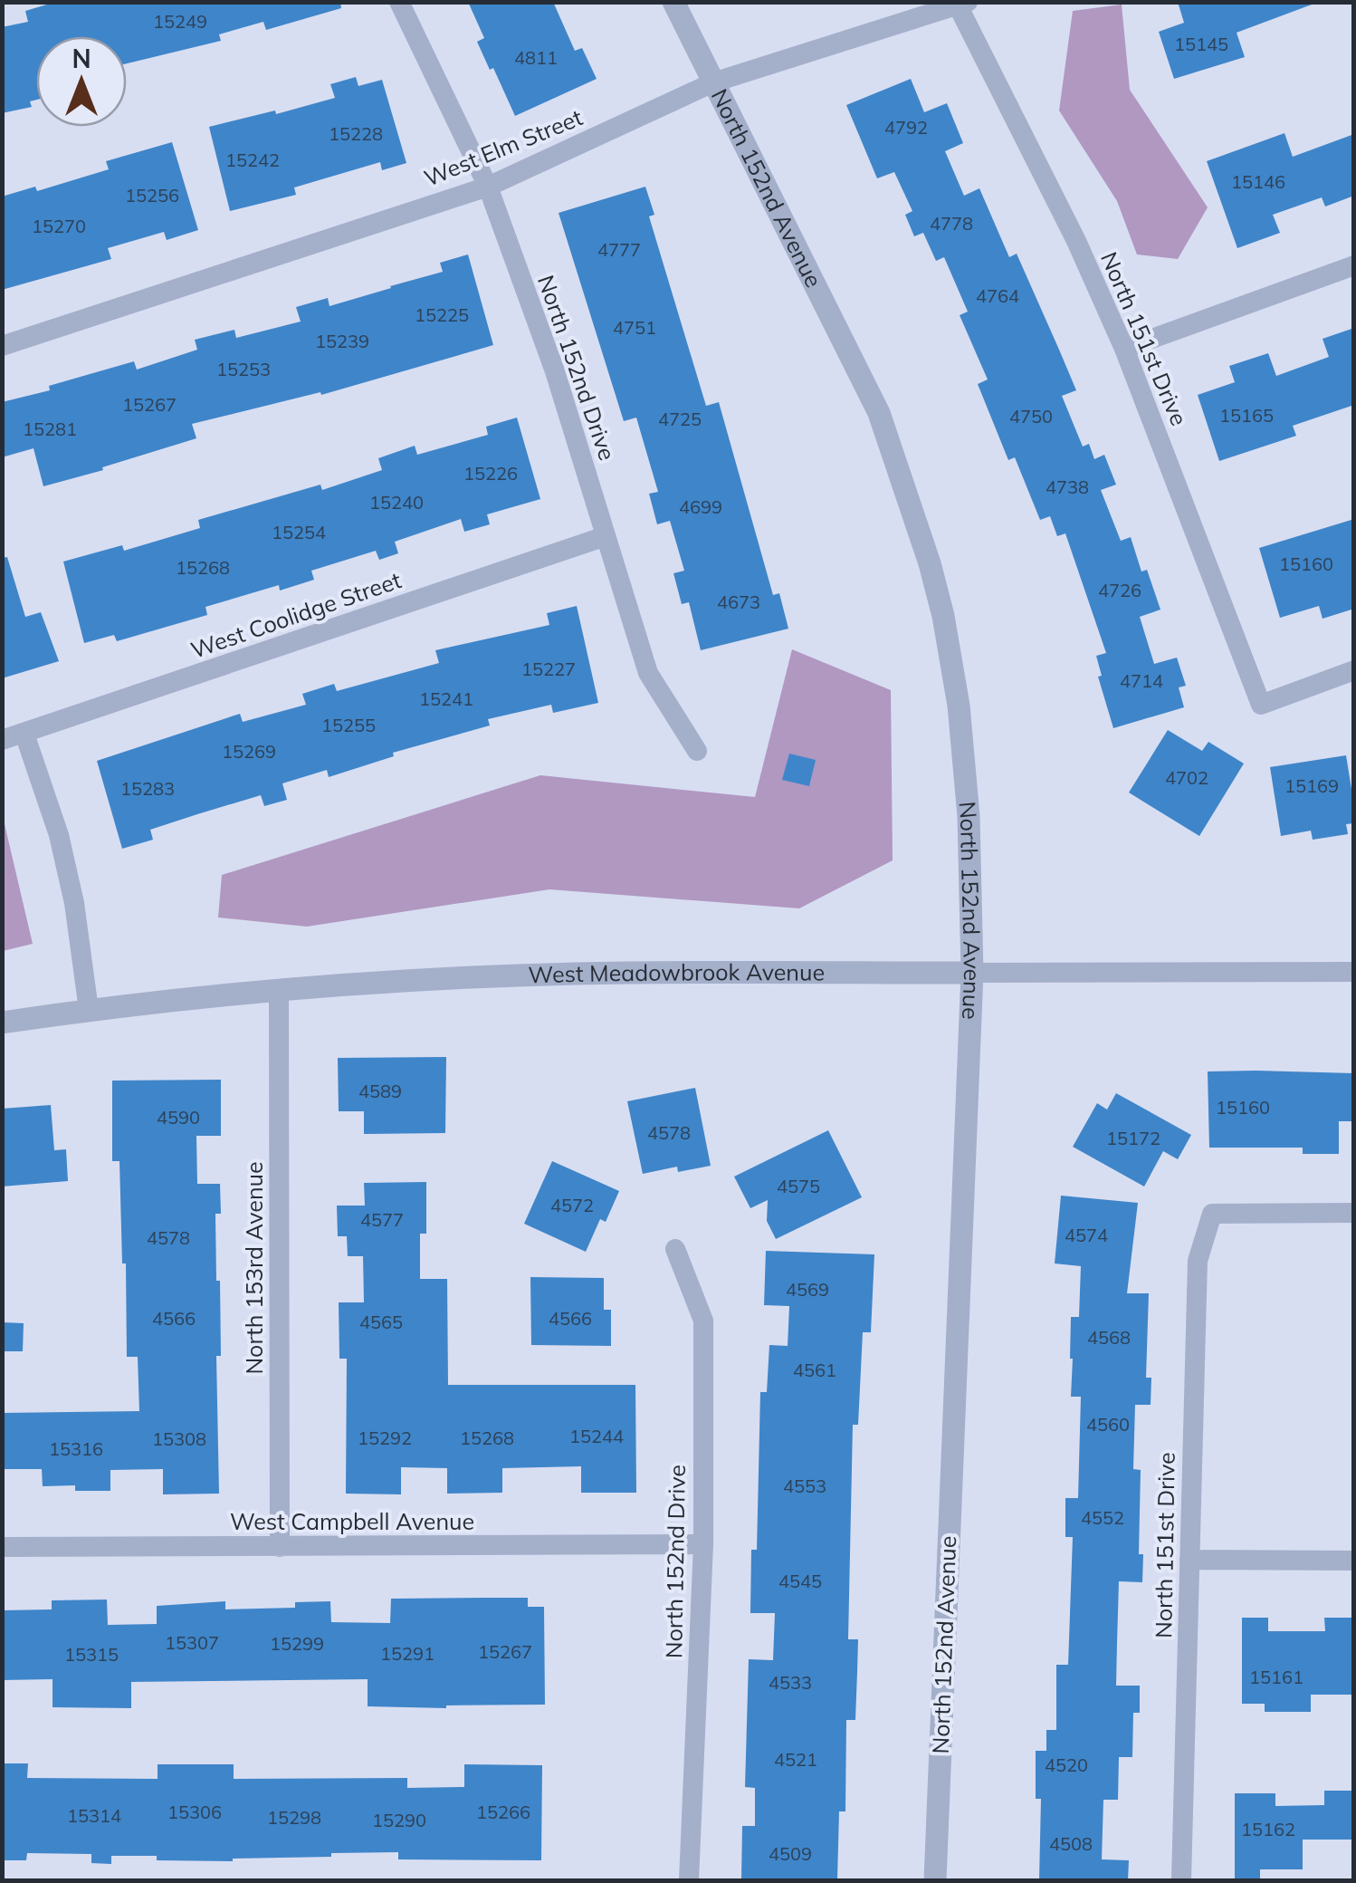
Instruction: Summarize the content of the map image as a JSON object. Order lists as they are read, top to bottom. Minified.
{"streets":{"street":["West Elm Street","North 152nd Avenue","North 151st Drive","North 152nd Drive","West Coolidge Street","West Meadowbrook Avenue","North 153rd Avenue","West Campbell Avenue"]},"crossings":[["West Elm Street","North 152nd Avenue"],["West Elm Street","North 151st Drive"],["West Elm Street","North 152nd Drive"],["North 152nd Avenue","West Meadowbrook Avenue"],["North 152nd Drive","West Coolidge Street"],["North 152nd Drive","West Campbell Avenue"],["West Meadowbrook Avenue","North 153rd Avenue"],["North 153rd Avenue","West Campbell Avenue"]],"house_numbers":["15249","15145","4811","4792","15228","15242","15146","15256","4778","15270","4777","4764","15225","4751","15239","15253","15267","15165","4750","4725","15281","15226","4738","15240","4699","15254","15160","15268","4726","4673","15227","4714","15241","15255","15269","4702","15169","15283","4589","15160","4590","4578","15172","4575","4572","4577","4574","4578","4569","4566","4566","4565","4568","4561","4560","15244","15292","15268","15308","15316","4553","4552","4545","15307","15299","15267","15291","15315","15161","4533","4521","4520","15306","15266","15314","15298","15290","15162","4508","4509"],"north":"top"}
